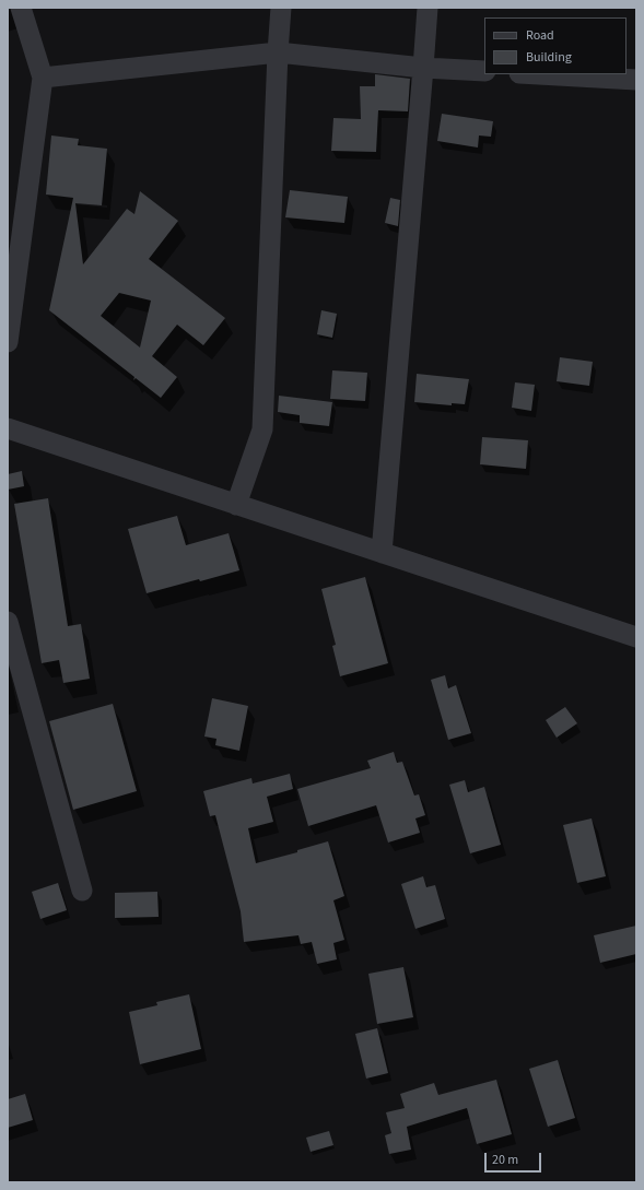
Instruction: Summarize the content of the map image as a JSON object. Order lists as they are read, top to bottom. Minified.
{"legend":["Road","Building"],"scale_bar":"20 m"}
